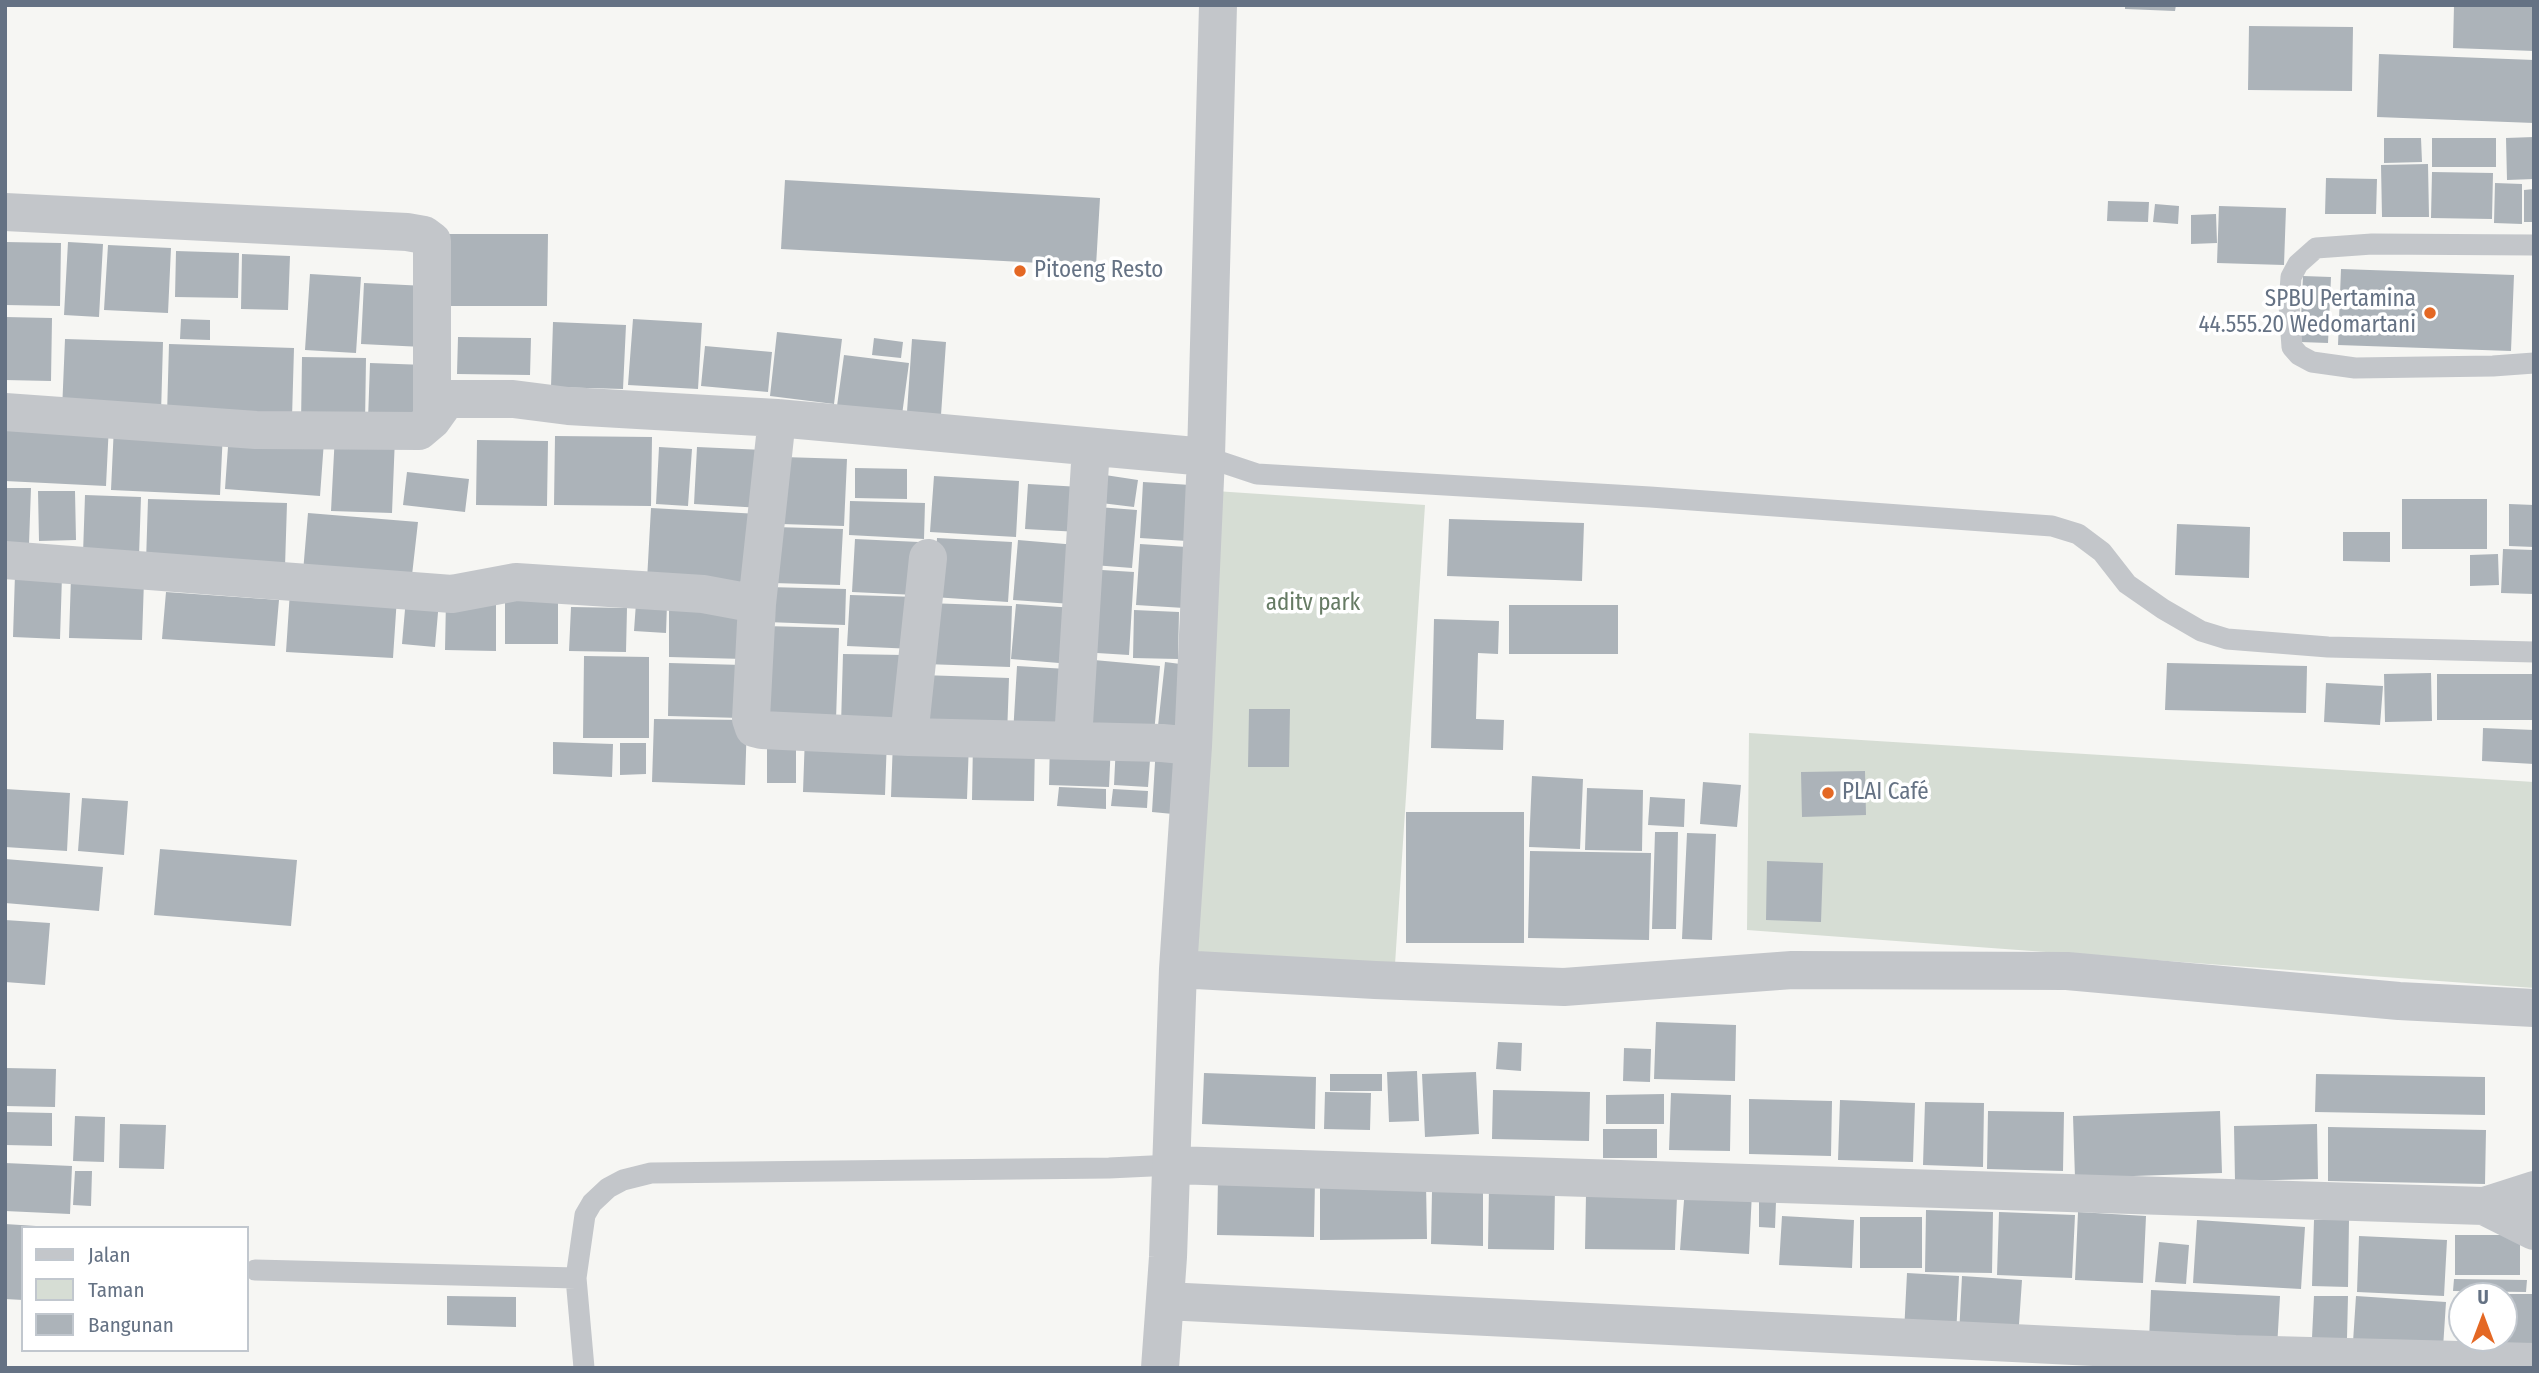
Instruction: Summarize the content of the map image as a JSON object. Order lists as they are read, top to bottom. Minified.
{"parks":["aditv park"],"places":["Pitoeng Resto","SPBU Pertamina 44.555.20 Wedomartani","PLAI Café"],"legend":["Jalan","Taman","Bangunan"],"north":"top"}
